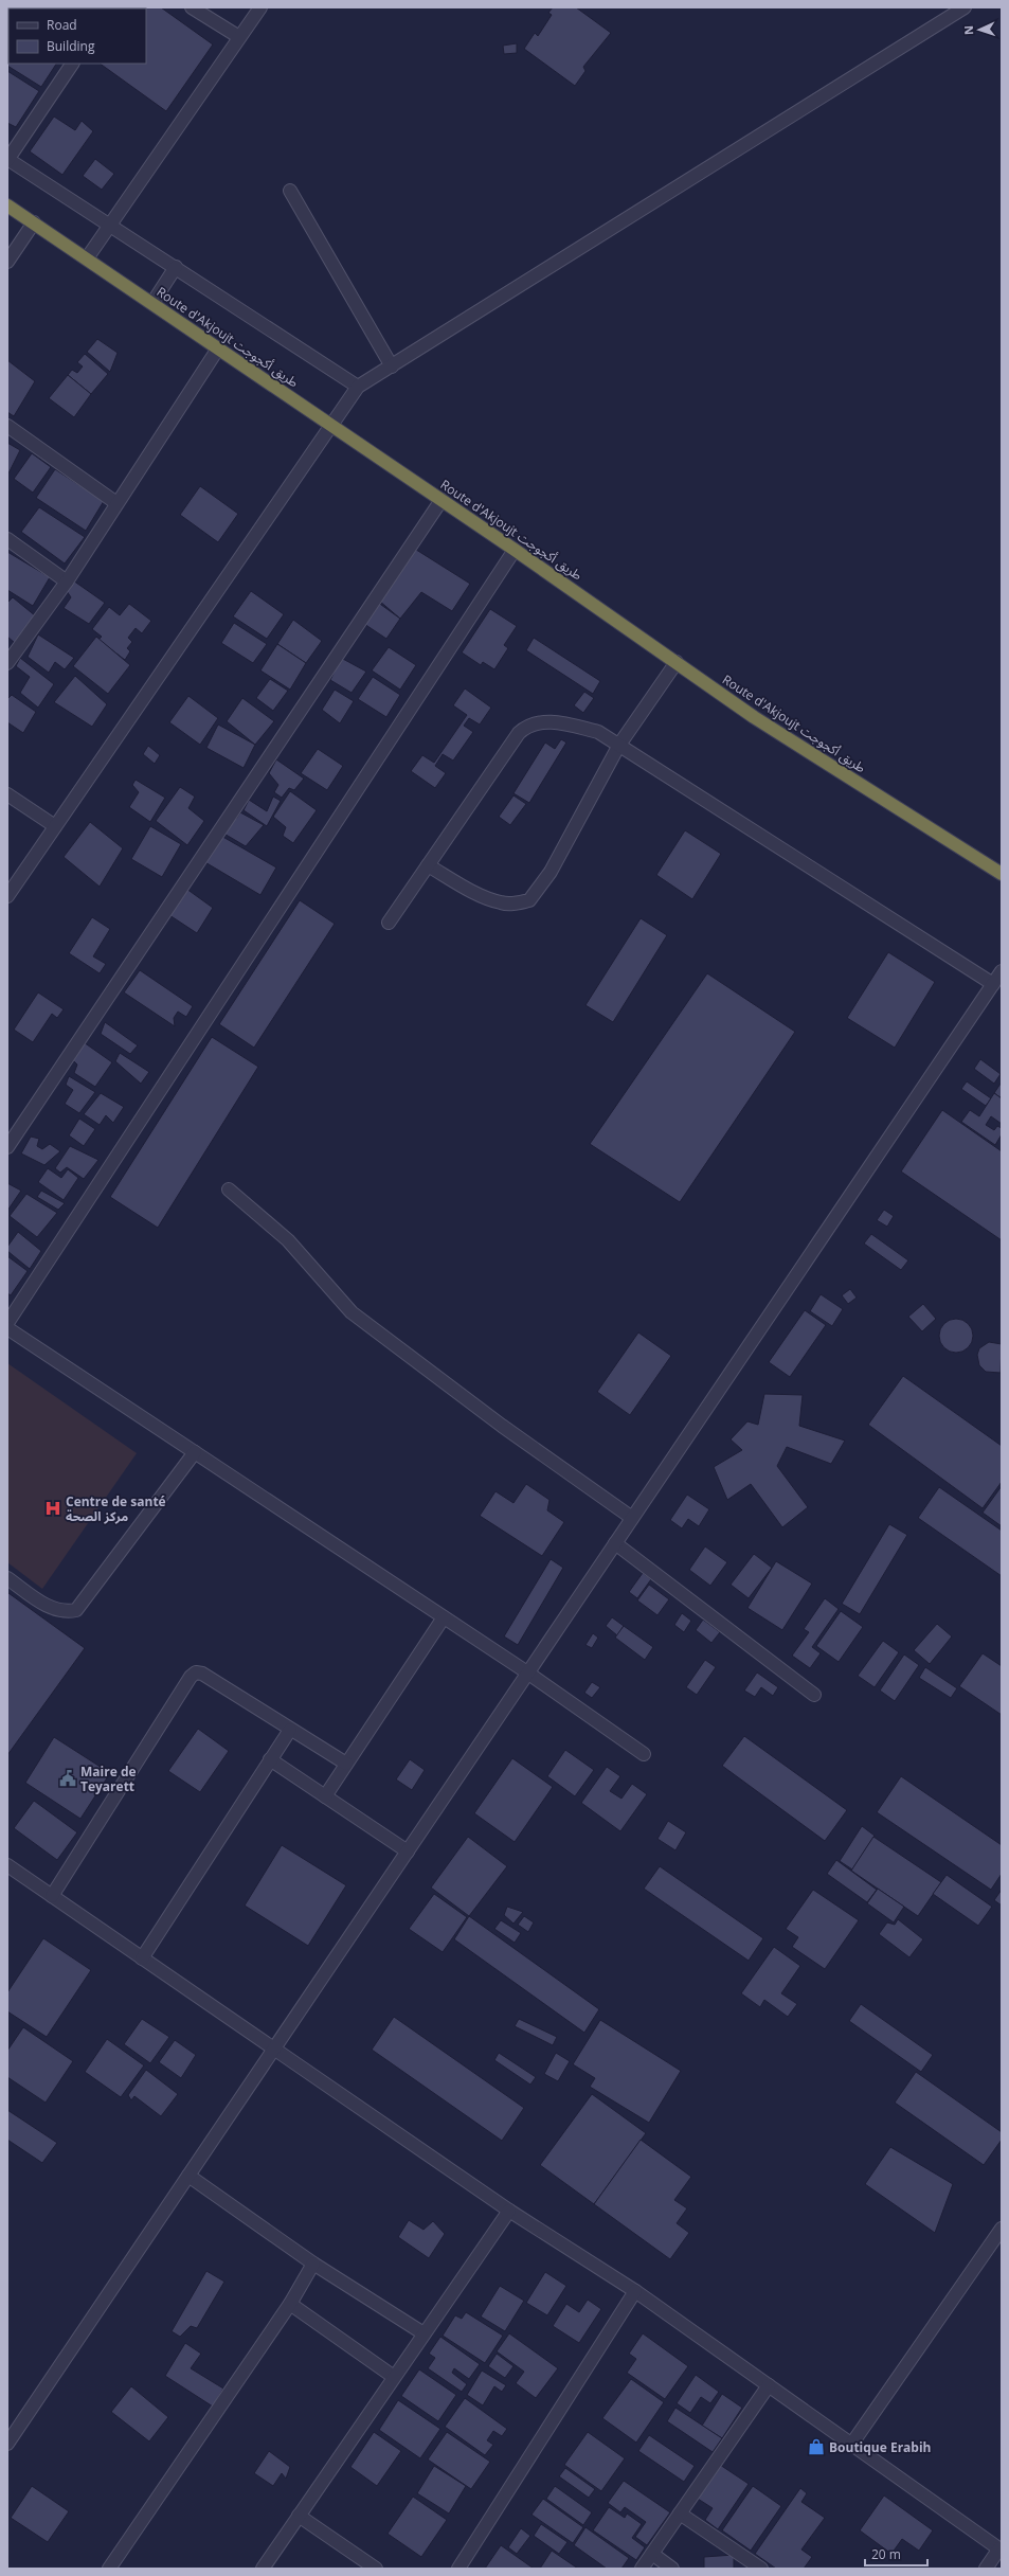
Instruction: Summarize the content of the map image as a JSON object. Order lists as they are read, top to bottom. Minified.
{"streets":{"highway":["Route d'Akjoujt طريق أكجوجت"]},"places":{"hospital":["Centre de santé مركز الصحة"],"public building":["Maire de Teyarett"],"shop":["Boutique Erabih"]},"legend":["Road","Building"],"scale_bar":"20 m","north":"left"}
